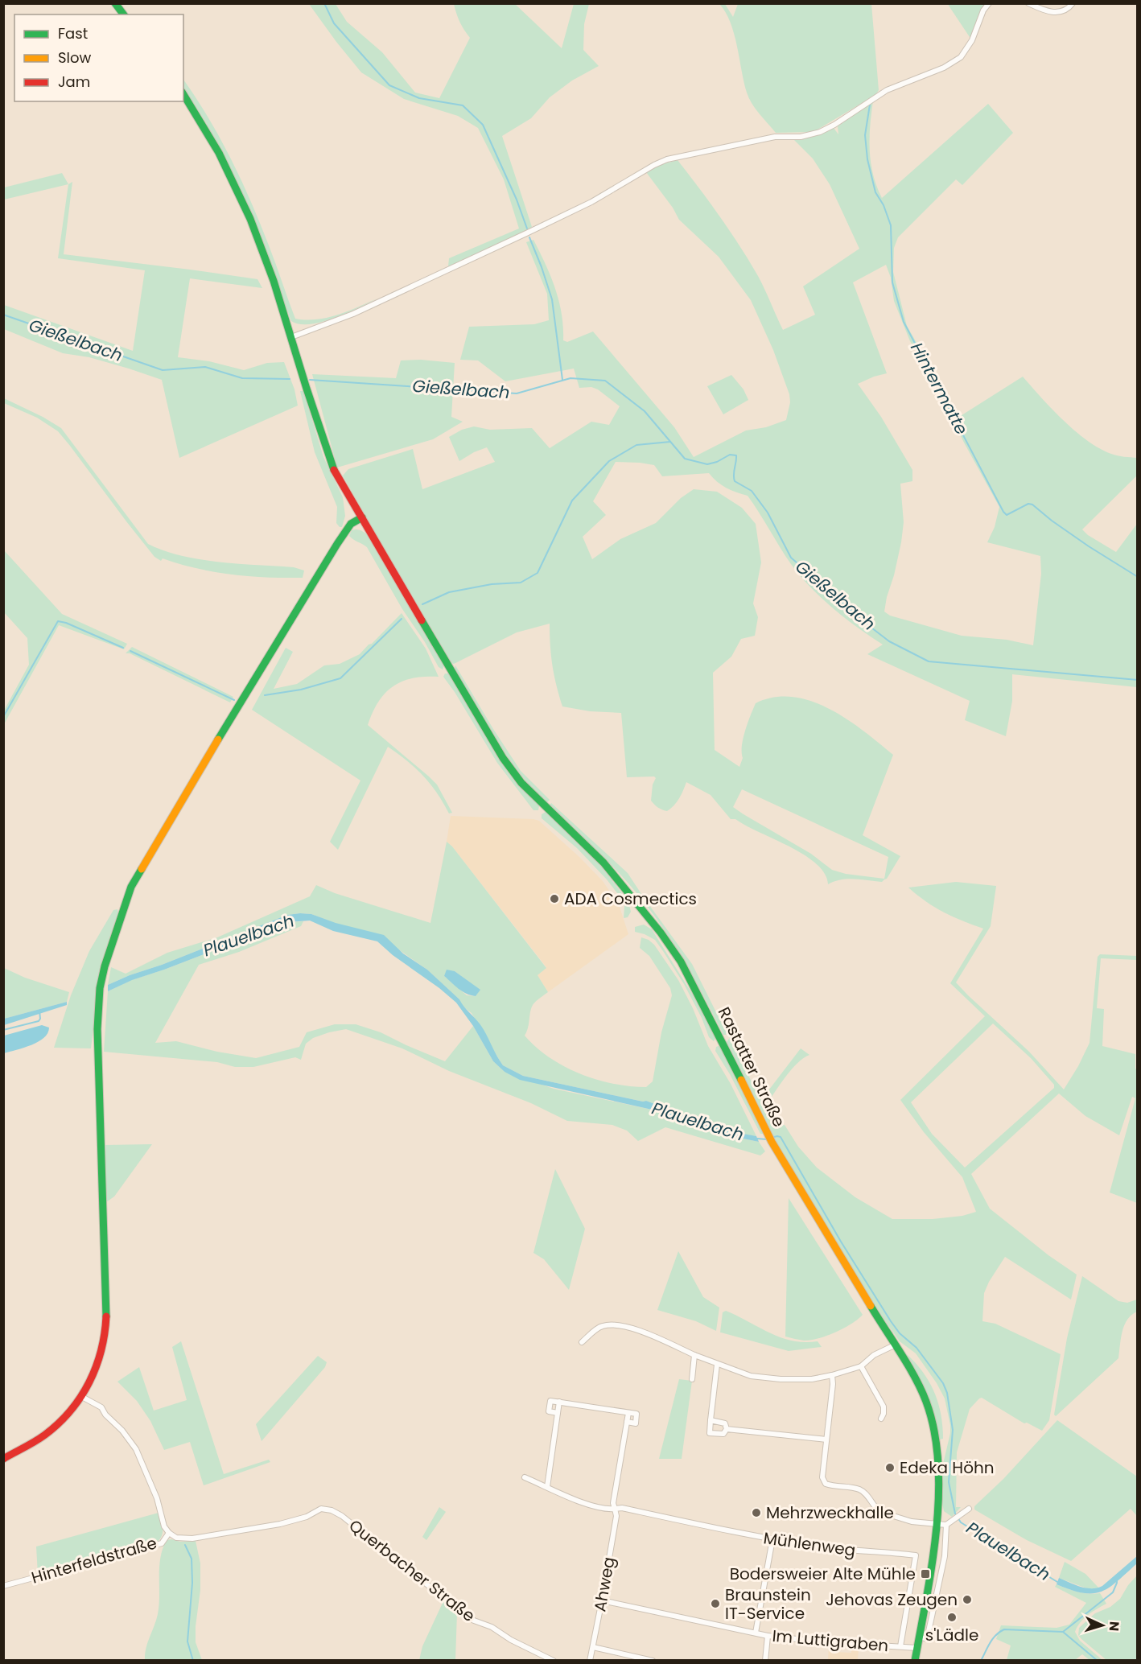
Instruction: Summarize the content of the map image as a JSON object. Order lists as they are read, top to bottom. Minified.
{"streets":{"main road":["Rastatter Straße"],"street":["Mühlenweg","Hinterfeldstraße","Querbacher Straße","Ahweg","Im Luttigraben"]},"crossings":[["Rastatter Straße","Im Luttigraben"],["Mühlenweg","Ahweg"],["Mühlenweg","Im Luttigraben"],["Hinterfeldstraße","Querbacher Straße"],["Ahweg","Im Luttigraben"]],"water":["Gießelbach","Hintermatte","Plauelbach"],"places":{"other":["ADA Cosmectics","Edeka Höhn","Mehrzweckhalle","Jehovas Zeugen","Braunstein IT-Service","s'Lädle"],"transit":["Bodersweier Alte Mühle"]},"legend":["Fast","Slow","Jam"],"north":"right"}
